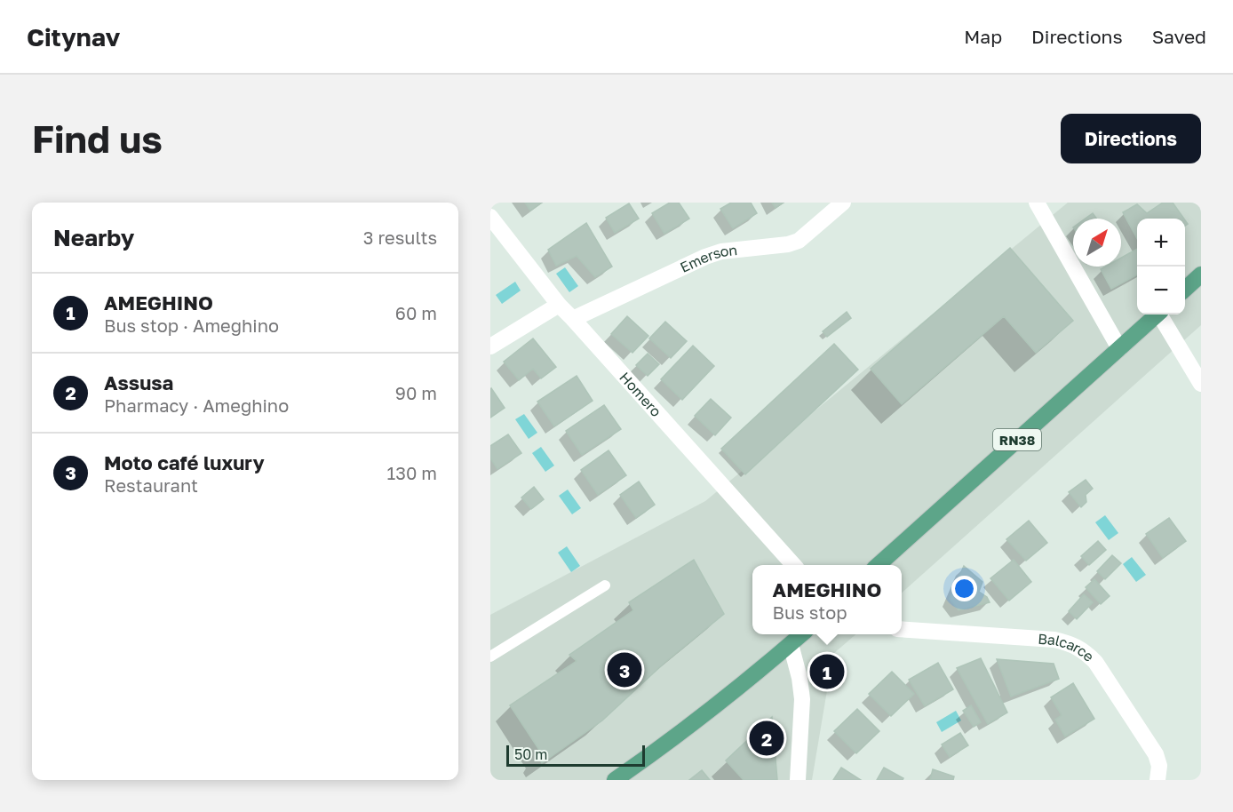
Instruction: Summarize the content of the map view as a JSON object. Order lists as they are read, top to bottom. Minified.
{"streets":{"main road":["RN38"],"street":["Emerson","Homero","Balcarce"]},"crossings":[["Emerson","Homero"]],"scale_bar":"50 m","north":"top right","page":{"header":"Citynav","nav":["Map","Directions","Saved"],"buttons":"Directions","title":"Find us","heading":["Nearby","3 results"],"map_buttons":["+","−"],"list":[{"mark":"1","name":"AMEGHINO","note":"Bus stop · Ameghino","value":"60 m"},{"mark":"2","name":"Assusa","note":"Pharmacy · Ameghino","value":"90 m"},{"mark":"3","name":"Moto café luxury","note":"Restaurant","value":"130 m"}],"popup":["AMEGHINO","Bus stop"],"pins":["3","1","2"],"scale":"50 m"}}
